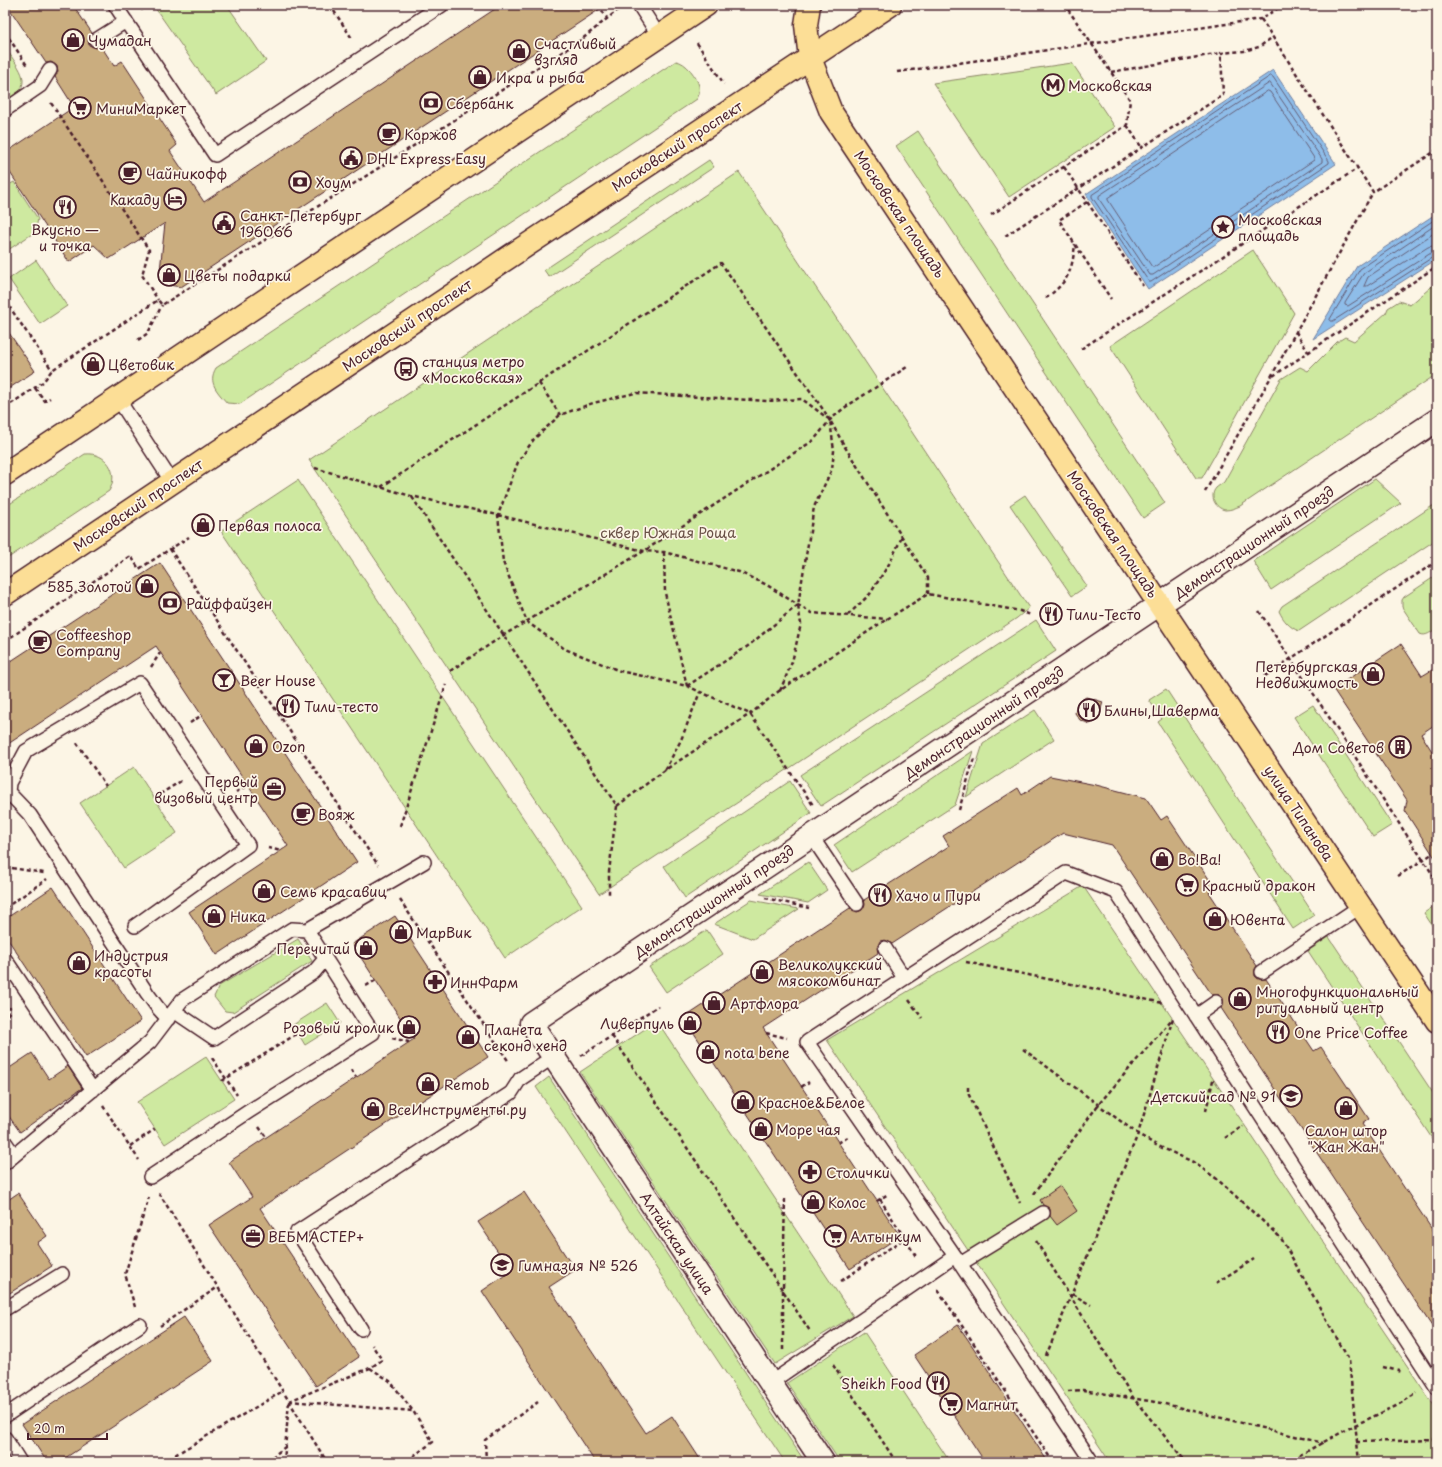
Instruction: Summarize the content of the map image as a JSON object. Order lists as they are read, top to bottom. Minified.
{"streets":{"main road":["Московский проспект","Московская площадь","улица Типанова"],"street":["Демонстрационный проезд","Алтайская улица"]},"crossings":[["Московский проспект","Московская площадь"],["Московская площадь","Демонстрационный проезд"],["Московская площадь","улица Типанова"],["Демонстрационный проезд","улица Типанова"],["Демонстрационный проезд","Алтайская улица"]],"parks":["сквер Южная Роща"],"places":{"shop":["Чумадан","Счастливый взгляд","Икра и рыба","Цветы подарки","Цветовик","Первая полоса","585 Золотой","Петербургская Недвижимость","Ozon","Во!Ва!","Семь красавиц","Ника","Ювента","МарВик","Перечитай","Индустрия красоты","Великолукский мясокомбинат","Многофункциональный ритуальный центр","Артфлора","Ливерпуль","Розовый кролик","Планета секонд хенд","nota bene","Remob","Красное&Белое","Салон штор \"Жан Жан\"","ВсеИнструменты.ру","Море чая","Колос"],"metro station":["Московская"],"bank":["Сбербанк","Хоум","Райффайзен"],"supermarket":["МиниМаркет","Красный дракон","Алтынкум","Магнит"],"cafe":["Коржов","Чайникофф","Coffeeshop Company","Вояж"],"public building":["DHL Express Easy","Санкт-Петербург 196066"],"hotel":["Какаду"],"restaurant":["Вкусно — и точка","Тили-Тесто","Тили-тесто","Блины,Шаверма","Хачо и Пури","One Price Coffee","Sheikh Food"],"place":["Московская площадь"],"bus stop":["станция метро «Московская»"],"bar":["Beer House"],"building":["Дом Советов"],"office":["Первый визовый центр","ВЕБМАСТЕР+"],"pharmacy":["ИннФарм","Столички"],"school or university":["Детский сад № 91","Гимназия № 526"]},"scale_bar":"20 m"}
